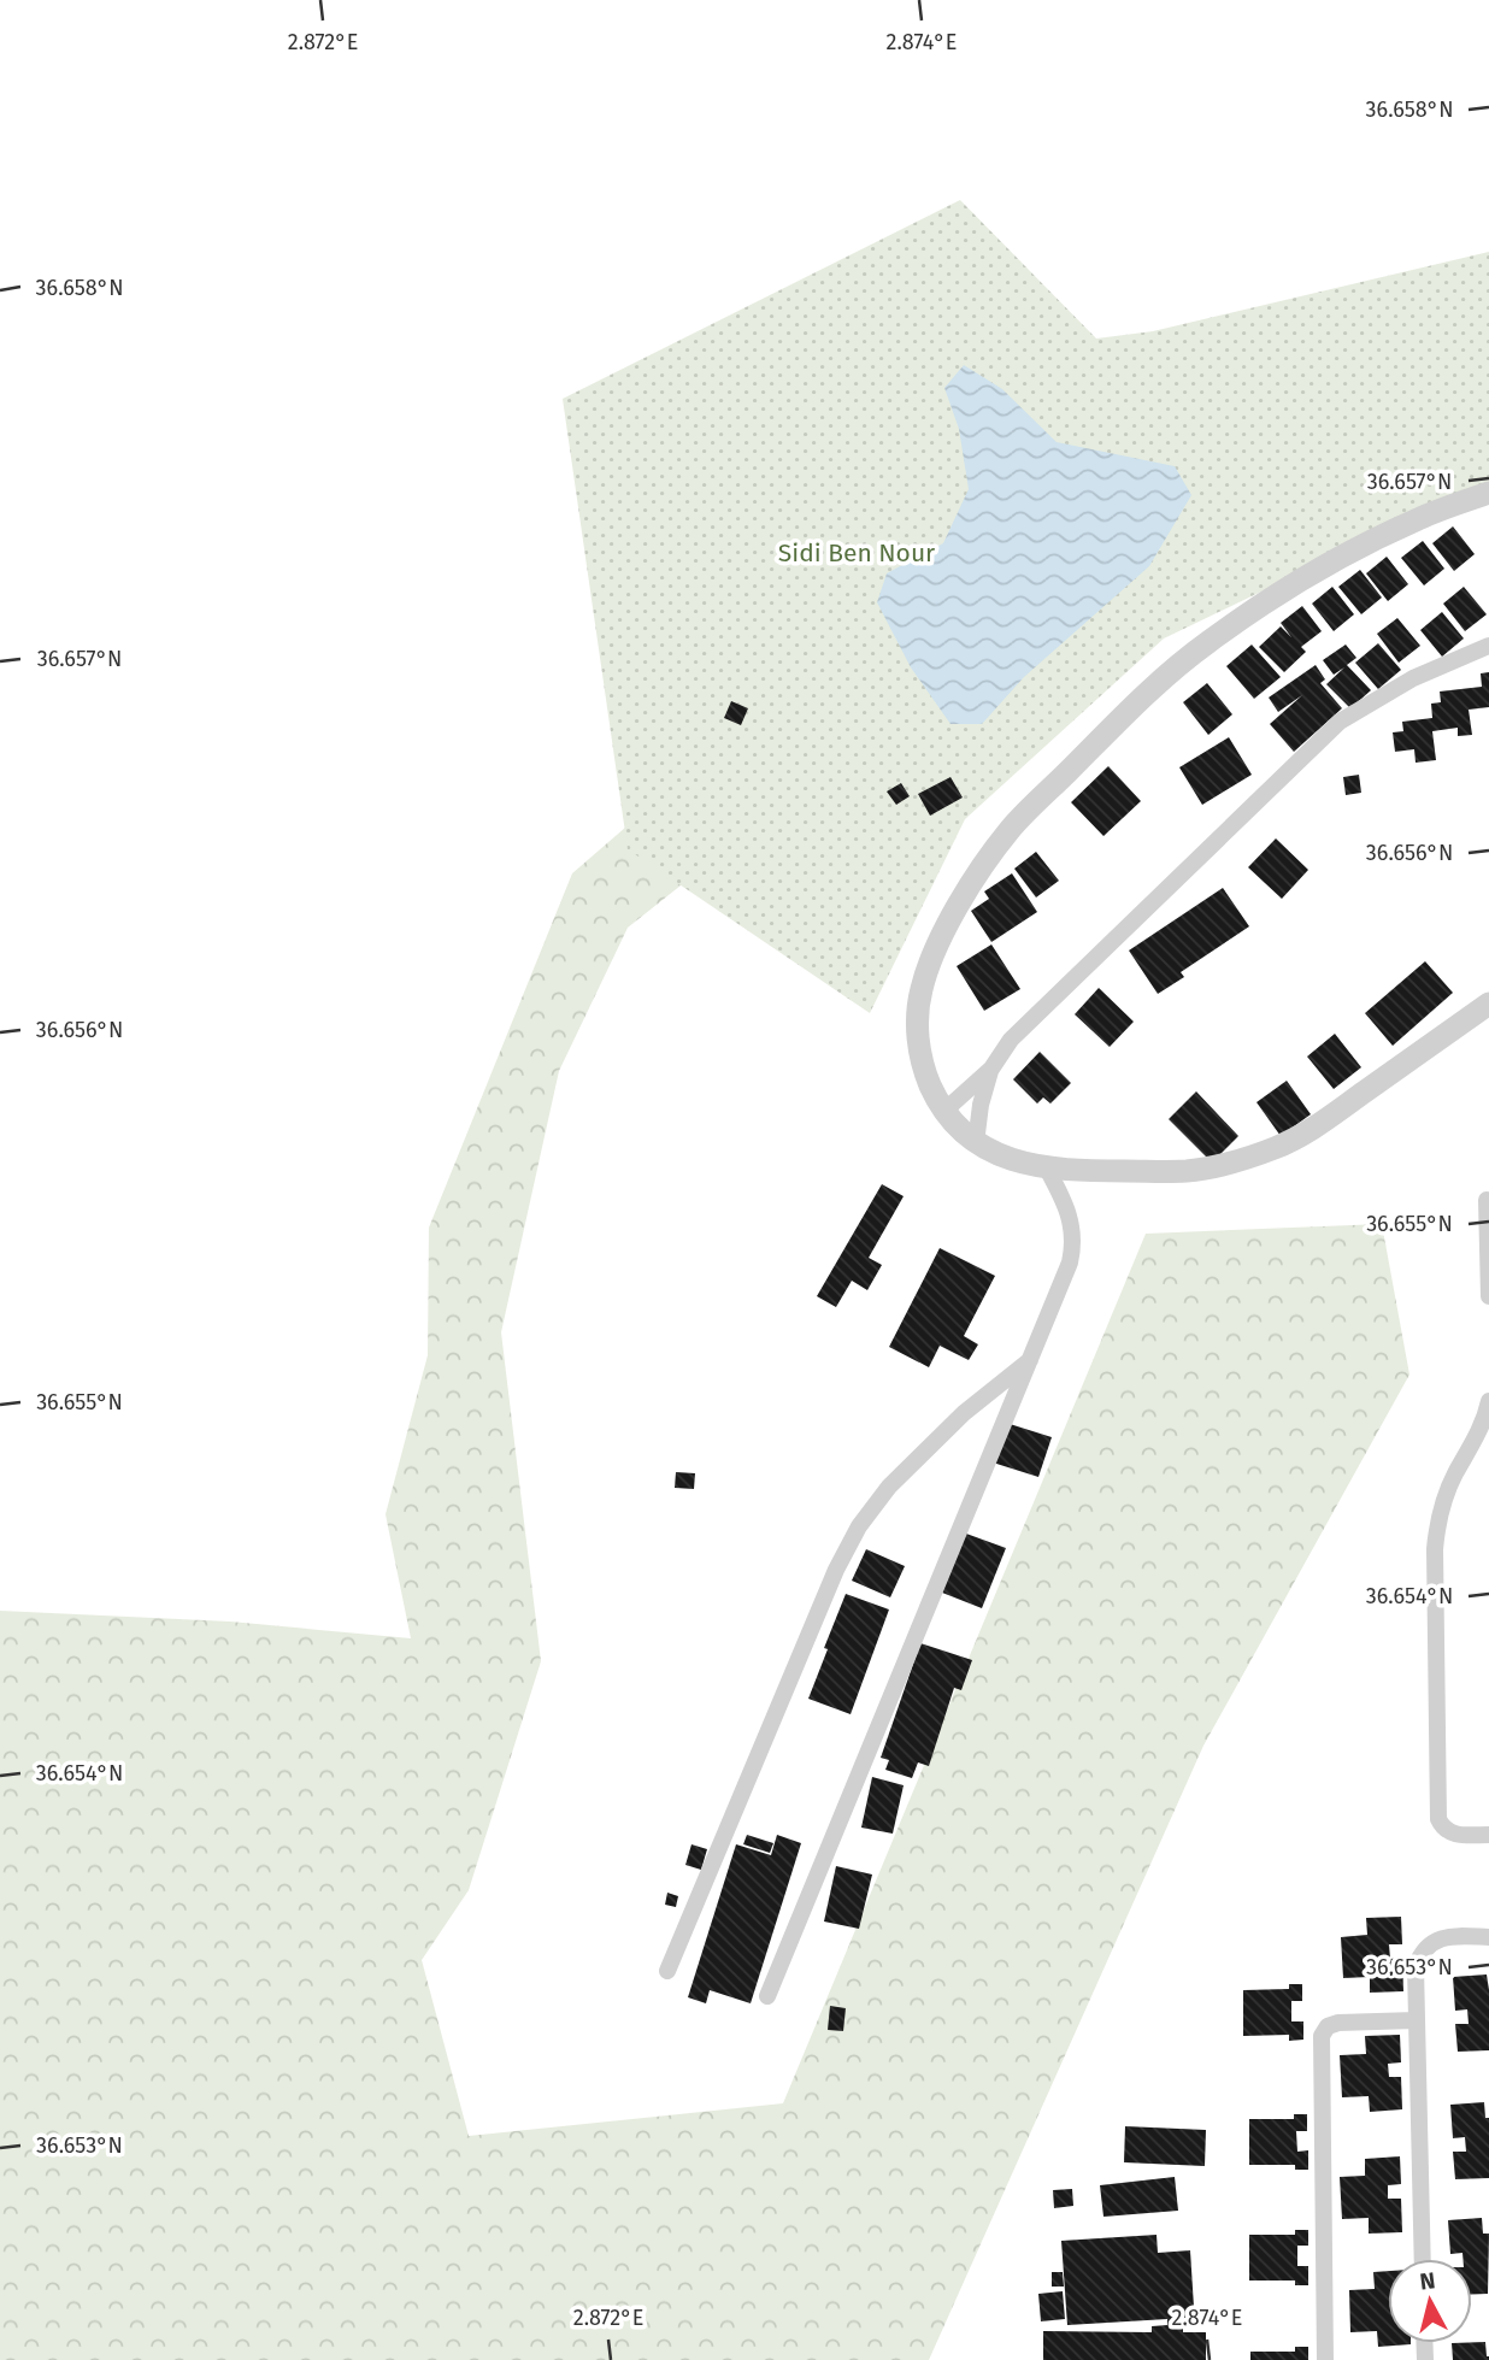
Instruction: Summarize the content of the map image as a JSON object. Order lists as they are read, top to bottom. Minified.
{"parks":["Sidi Ben Nour"],"north":"top","coordinates":["2.872°E","2.874°E","36.658°N","36.657°N","36.656°N","36.655°N","36.654°N","36.653°N"]}
